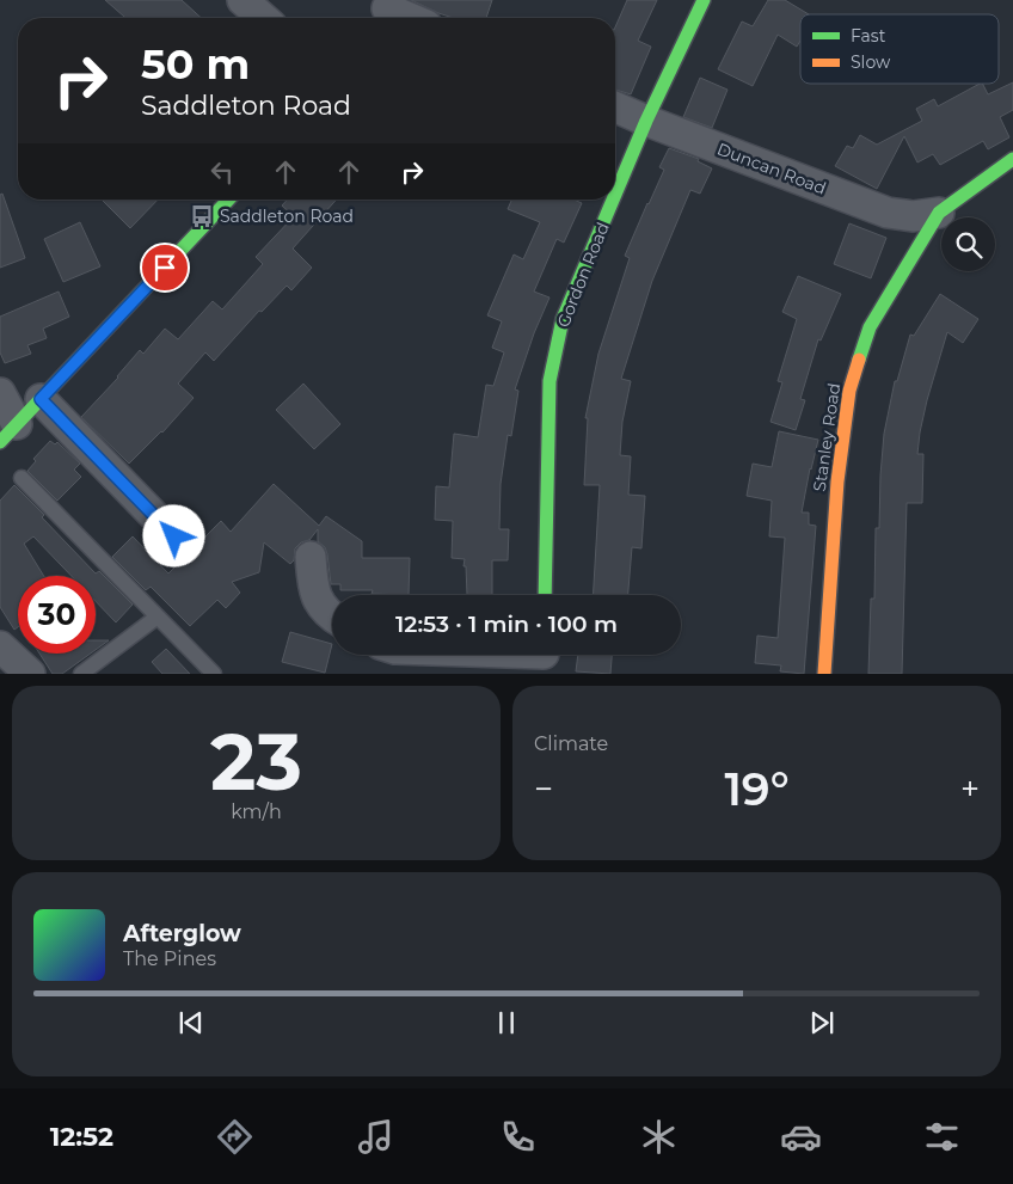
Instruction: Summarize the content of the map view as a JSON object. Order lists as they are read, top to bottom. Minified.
{"streets":{"street":["Duncan Road","Gordon Road","Stanley Road"]},"crossings":[["Duncan Road","Gordon Road"],["Duncan Road","Stanley Road"]],"places":{"bus stop":["Saddleton Road"]},"legend":["Fast","Slow"],"page":{"turn":["50 m","Saddleton Road"],"limit":"30","trip":"12:53 · 1 min · 100 m","tile":[["23","km/h"],"Climate"],"heat":["−","19°","+"],"song":["Afterglow","The Pines"],"tabs":"12:52"}}
